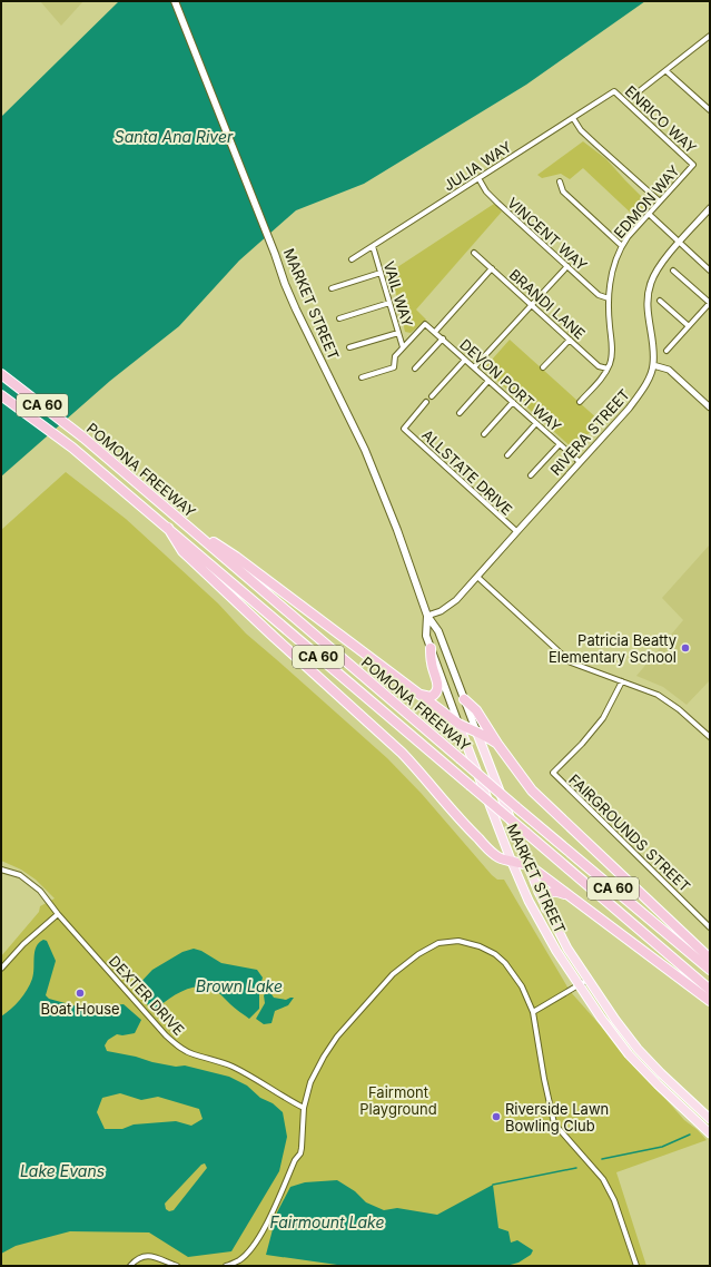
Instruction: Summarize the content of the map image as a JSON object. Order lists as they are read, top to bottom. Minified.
{"streets":{"highway":["CA 60","POMONA FREEWAY"],"main road":["MARKET STREET"],"street":["ENRICO WAY","JULIA WAY","EDMON WAY","VINCENT WAY","VAIL WAY","BRANDI LANE","DEVON PORT WAY","RIVERA STREET","ALLSTATE DRIVE","FAIRGROUNDS STREET","DEXTER DRIVE"]},"crossings":[["ENRICO WAY","JULIA WAY"],["ENRICO WAY","EDMON WAY"],["JULIA WAY","VINCENT WAY"],["JULIA WAY","VAIL WAY"],["EDMON WAY","VINCENT WAY"],["EDMON WAY","BRANDI LANE"],["VAIL WAY","DEVON PORT WAY"],["MARKET STREET","RIVERA STREET"],["DEVON PORT WAY","RIVERA STREET"],["RIVERA STREET","ALLSTATE DRIVE"]],"water":["Santa Ana River","Brown Lake","Lake Evans","Fairmount Lake"],"parks":["Fairmont Playground"],"places":["Patricia Beatty Elementary School","Boat House","Riverside Lawn Bowling Club"]}
